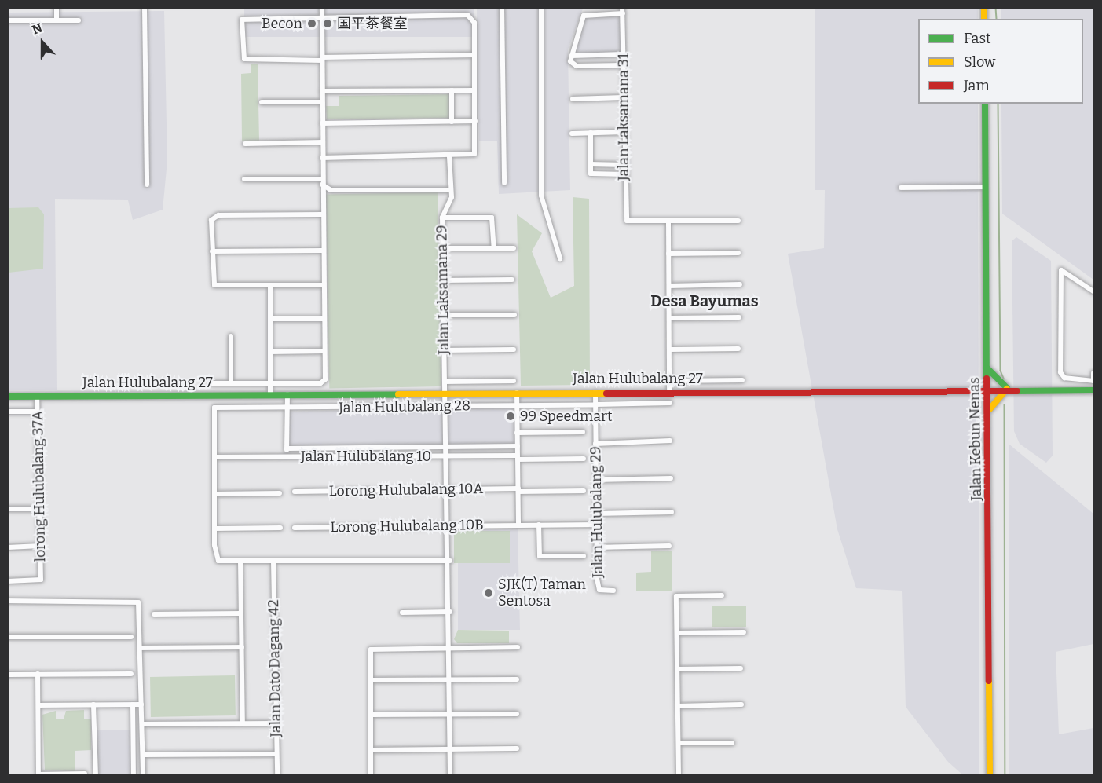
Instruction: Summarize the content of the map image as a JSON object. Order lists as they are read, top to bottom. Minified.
{"streets":{"street":["Jalan Laksamana 31","Jalan Laksamana 29","Jalan Hulubalang 27","Jalan Hulubalang 28","Jalan Kebun Nenas","Jalan Hulubalang 10","lorong Hulubalang 37A","Lorong Hulubalang 10A","Jalan Hulubalang 29","Lorong Hulubalang 10B","Jalan Dato Dagang 42"]},"crossings":[["Jalan Laksamana 29","Jalan Hulubalang 27"],["Jalan Laksamana 29","Jalan Hulubalang 28"],["Jalan Laksamana 29","Jalan Hulubalang 10"],["Jalan Laksamana 29","Lorong Hulubalang 10A"],["Jalan Laksamana 29","Lorong Hulubalang 10B"],["Jalan Hulubalang 27","Jalan Kebun Nenas"],["Jalan Hulubalang 27","lorong Hulubalang 37A"],["Jalan Hulubalang 27","Jalan Hulubalang 29"],["Jalan Hulubalang 28","Jalan Hulubalang 10"],["Jalan Hulubalang 28","Jalan Hulubalang 29"],["Jalan Hulubalang 29","Lorong Hulubalang 10B"]],"districts":["Desa Bayumas"],"places":["Becon","国平茶餐室","99 Speedmart","SJK(T) Taman Sentosa"],"legend":["Fast","Slow","Jam"],"north":"top"}
